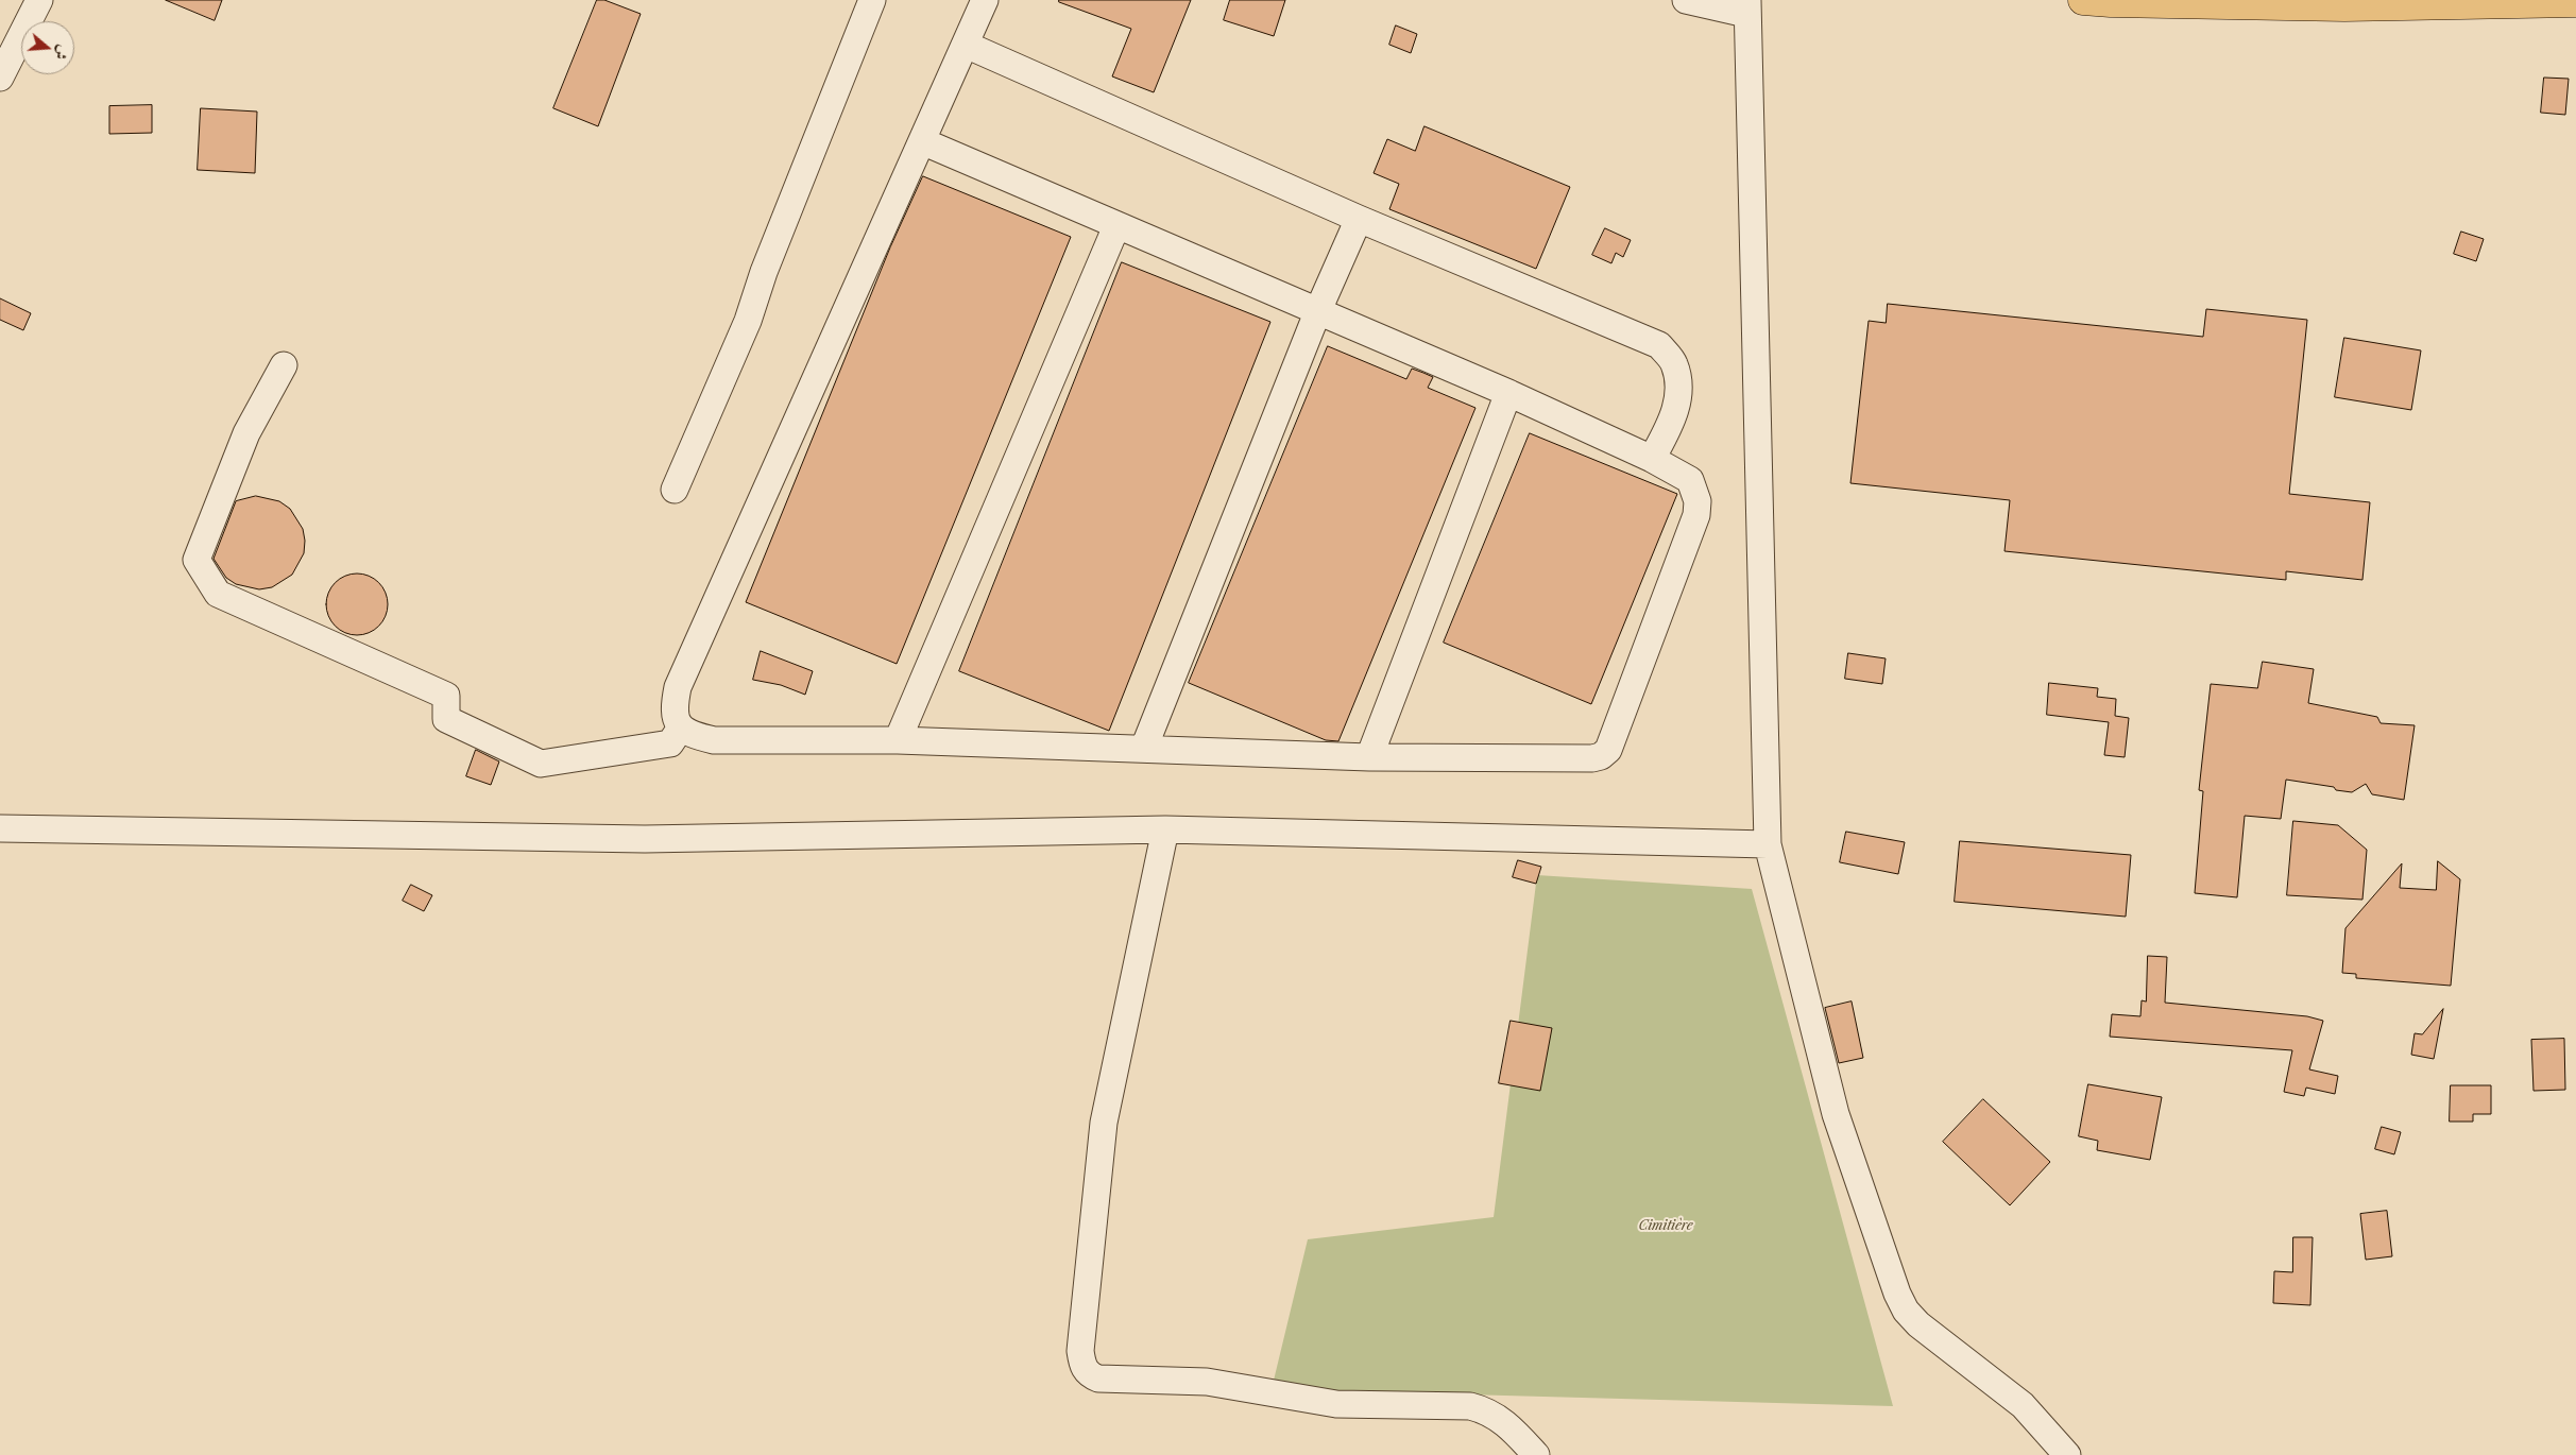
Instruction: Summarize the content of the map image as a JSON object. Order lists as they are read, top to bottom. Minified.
{"parks":["Cimitière"],"north":"right"}
